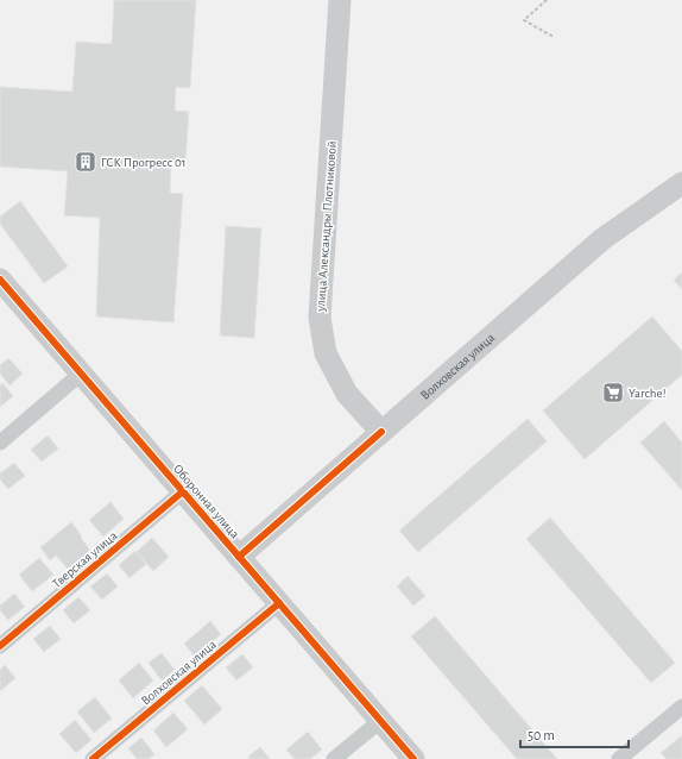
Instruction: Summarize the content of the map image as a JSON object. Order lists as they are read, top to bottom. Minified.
{"streets":{"main road":["улица Александры Плотниковой","Волховская улица","Оборонная улица"],"street":["Тверская улица"]},"crossings":[["улица Александры Плотниковой","Волховская улица"],["Волховская улица","Оборонная улица"],["Оборонная улица","Тверская улица"]],"places":{"building":["ГСК Прогресс 01"],"supermarket":["Yarche!"]},"scale_bar":"50 m"}
